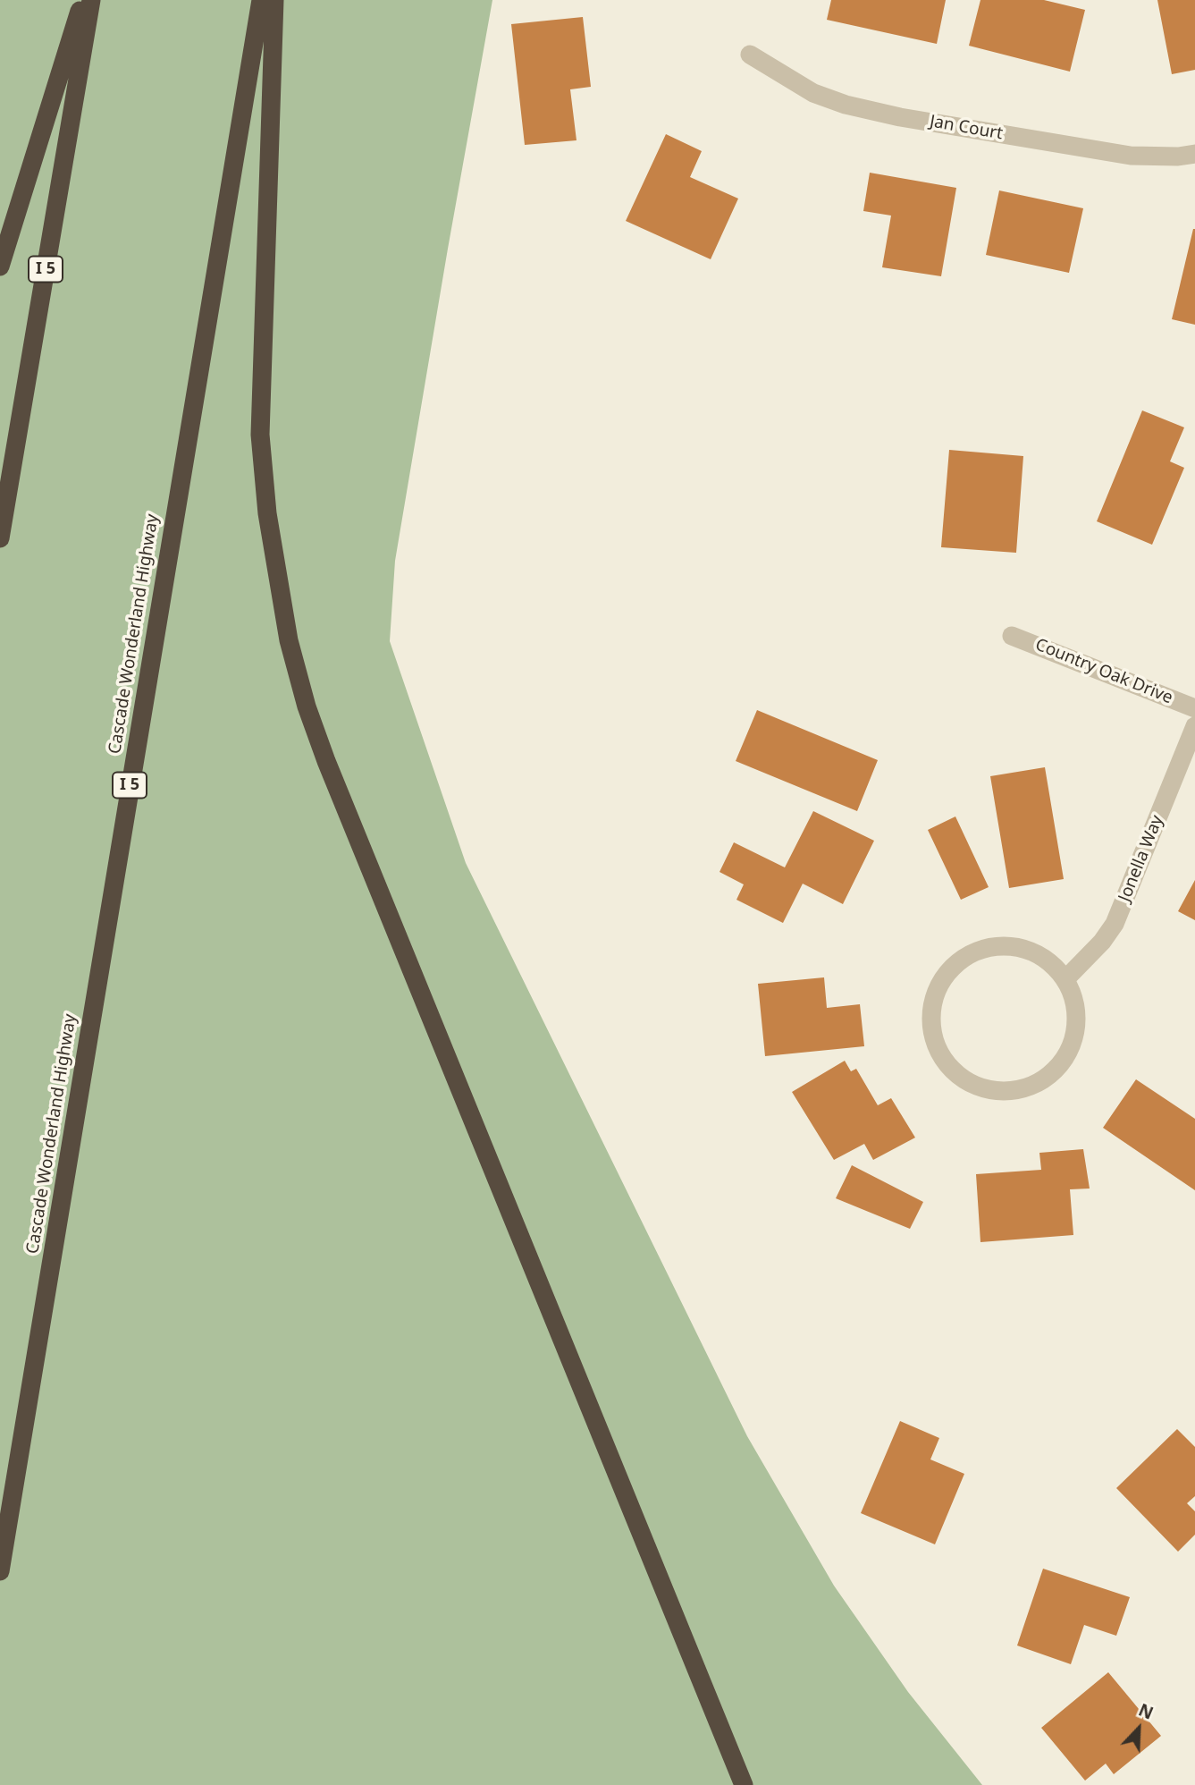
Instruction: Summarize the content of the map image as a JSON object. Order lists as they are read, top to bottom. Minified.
{"streets":{"highway":["I 5","Cascade Wonderland Highway"],"street":["Jan Court","Country Oak Drive","Jonella Way"]},"north":"top right"}
